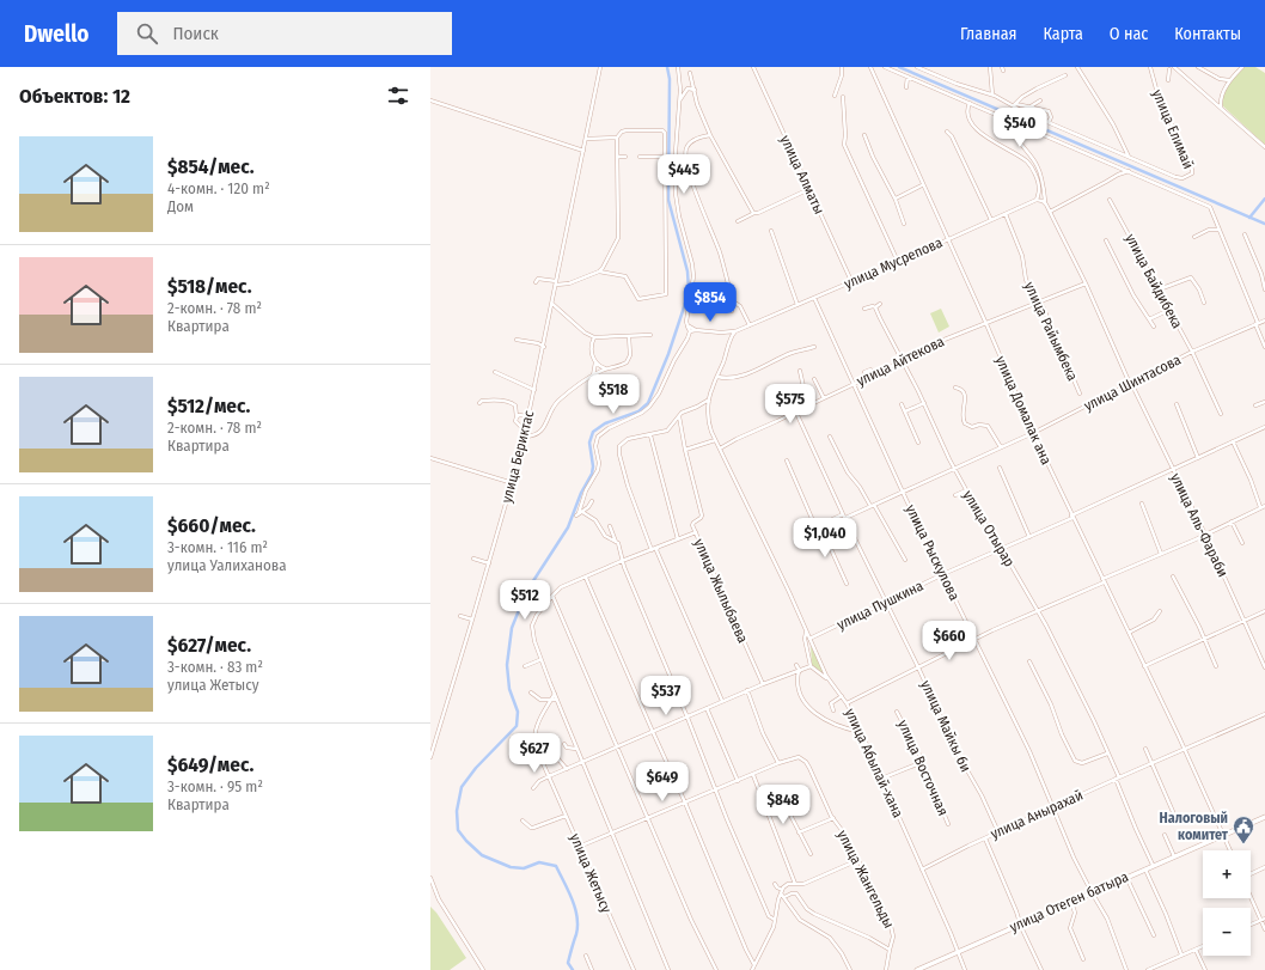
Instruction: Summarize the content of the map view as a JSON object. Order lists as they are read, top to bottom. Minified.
{"streets":{"main road":["улица Отеген батыра"],"street":["улица Елимай","улица Алматы","улица Мусрепова","улица Байдибека","улица Райымбека","улица Айтекова","улица Шинтасова","улица Домалак ана","улица Бериктас","улица Аль-Фараби","улица Отырар","улица Рыскулова","улица Жылыбаева","улица Пушкина","улица Майкы би","улица Абылай-хана","улица Восточная","улица Анырахай","улица Жетысу","улица Жангельды"]},"crossings":[["улица Алматы","улица Мусрепова"],["улица Мусрепова","улица Райымбека"],["улица Мусрепова","улица Домалак ана"],["улица Мусрепова","улица Рыскулова"],["улица Байдибека","улица Шинтасова"],["улица Райымбека","улица Айтекова"],["улица Айтекова","улица Домалак ана"],["улица Айтекова","улица Аль-Фараби"],["улица Айтекова","улица Отырар"],["улица Айтекова","улица Рыскулова"],["улица Айтекова","улица Майкы би"],["улица Айтекова","улица Абылай-хана"],["улица Шинтасова","улица Домалак ана"],["улица Шинтасова","улица Аль-Фараби"],["улица Шинтасова","улица Отырар"],["улица Шинтасова","улица Рыскулова"],["улица Шинтасова","улица Майкы би"],["улица Домалак ана","улица Пушкина"],["улица Домалак ана","улица Анырахай"],["улица Домалак ана","улица Отеген батыра"],["улица Аль-Фараби","улица Пушкина"],["улица Отырар","улица Пушкина"],["улица Отырар","улица Анырахай"],["улица Отырар","улица Отеген батыра"],["улица Рыскулова","улица Пушкина"],["улица Рыскулова","улица Анырахай"],["улица Рыскулова","улица Отеген батыра"],["улица Пушкина","улица Майкы би"],["улица Пушкина","улица Абылай-хана"],["улица Майкы би","улица Анырахай"],["улица Абылай-хана","улица Анырахай"],["улица Абылай-хана","улица Отеген батыра"],["улица Жетысу","улица Жангельды"]],"places":{"public building":["Налоговый комитет"]},"page":{"header":"Dwello","search":"Поиск","nav":["Главная","Карта","О нас","Контакты"],"heading":"Объектов: 12","price":["$540","$445","$854","$518","$575","$1,040","$512","$660","$537","$627","$649","$848"],"list":[{"name":"$854/мес.","note":"4-комн. · 120 m² · Дом"},{"name":"$518/мес.","note":"2-комн. · 78 m² · Квартира"},{"name":"$512/мес.","note":"2-комн. · 78 m² · Квартира"},{"name":"$660/мес.","note":"3-комн. · 116 m² · улица Уалиханова"},{"name":"$627/мес.","note":"3-комн. · 83 m² · улица Жетысу"},{"name":"$649/мес.","note":"3-комн. · 95 m² · Квартира"}],"map_buttons":["+","−"]}}
